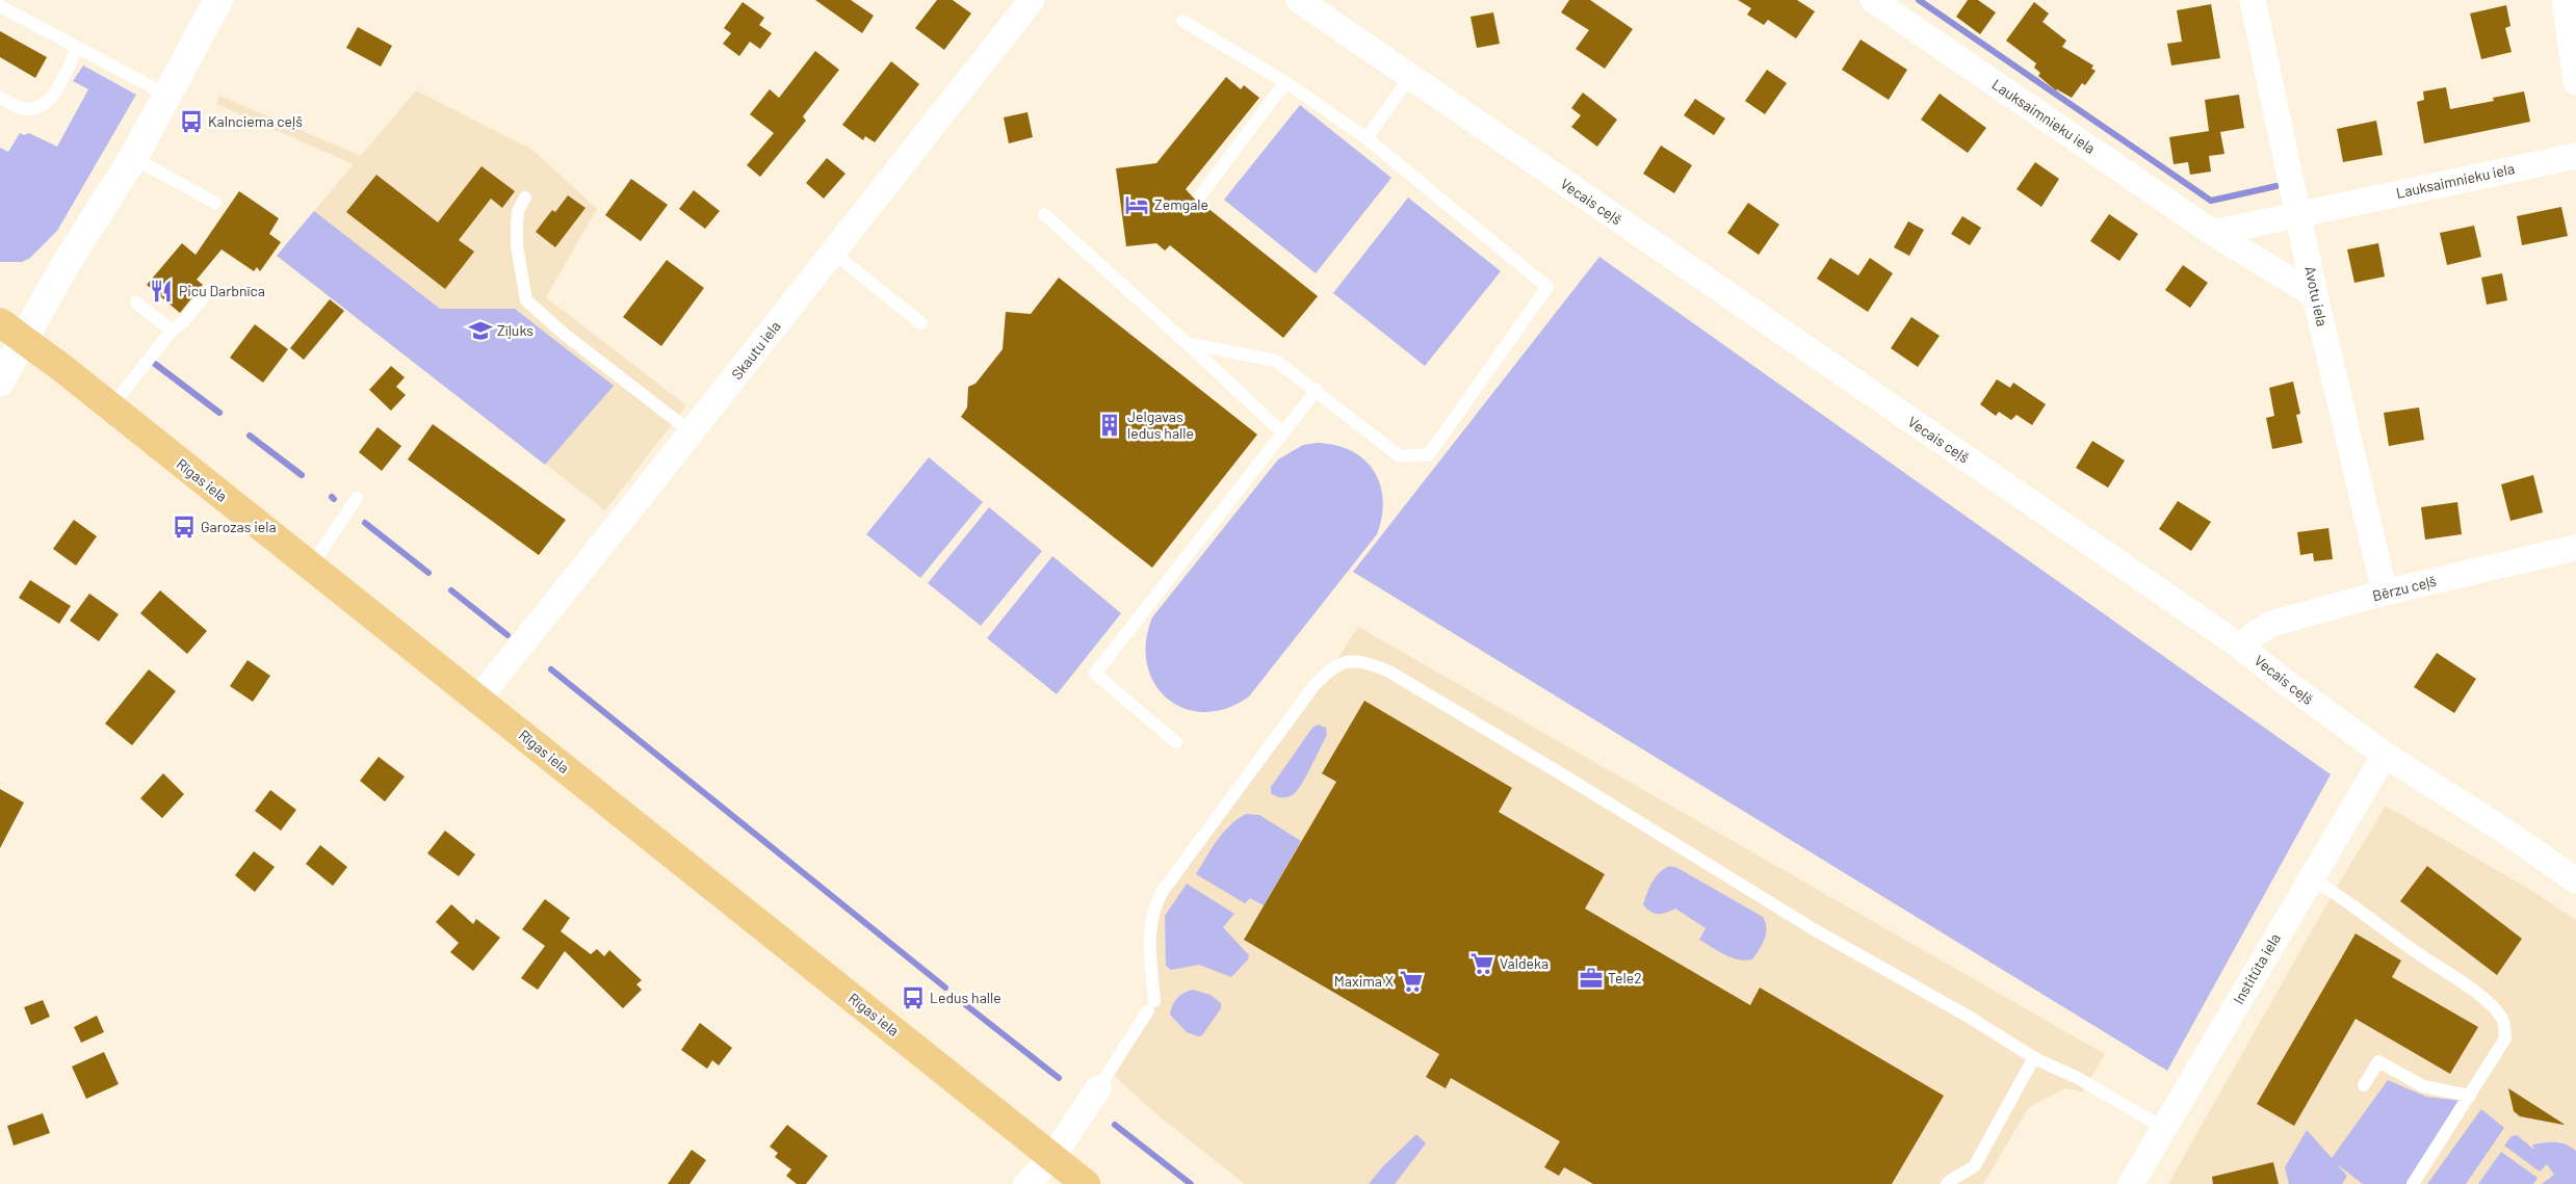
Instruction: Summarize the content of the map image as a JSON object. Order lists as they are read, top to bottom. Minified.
{"streets":{"main road":["Rīgas iela"],"street":["Lauksaimnieku iela","Vecais ceļš","Avotu iela","Skautu iela","Bērzu ceļš","Institūta iela"]},"crossings":[["Lauksaimnieku iela","Avotu iela"],["Vecais ceļš","Bērzu ceļš"],["Vecais ceļš","Institūta iela"],["Avotu iela","Bērzu ceļš"],["Skautu iela","Rīgas iela"]],"places":{"bus stop":["Kalnciema ceļš","Garozas iela","Ledus halle"],"hotel":["Zemgale"],"restaurant":["Picu Darbnīca"],"school or university":["Zīļuks"],"building":["Jelgavas ledus halle"],"supermarket":["Valdeka","Maxima X"],"office":["Tele2"]}}
